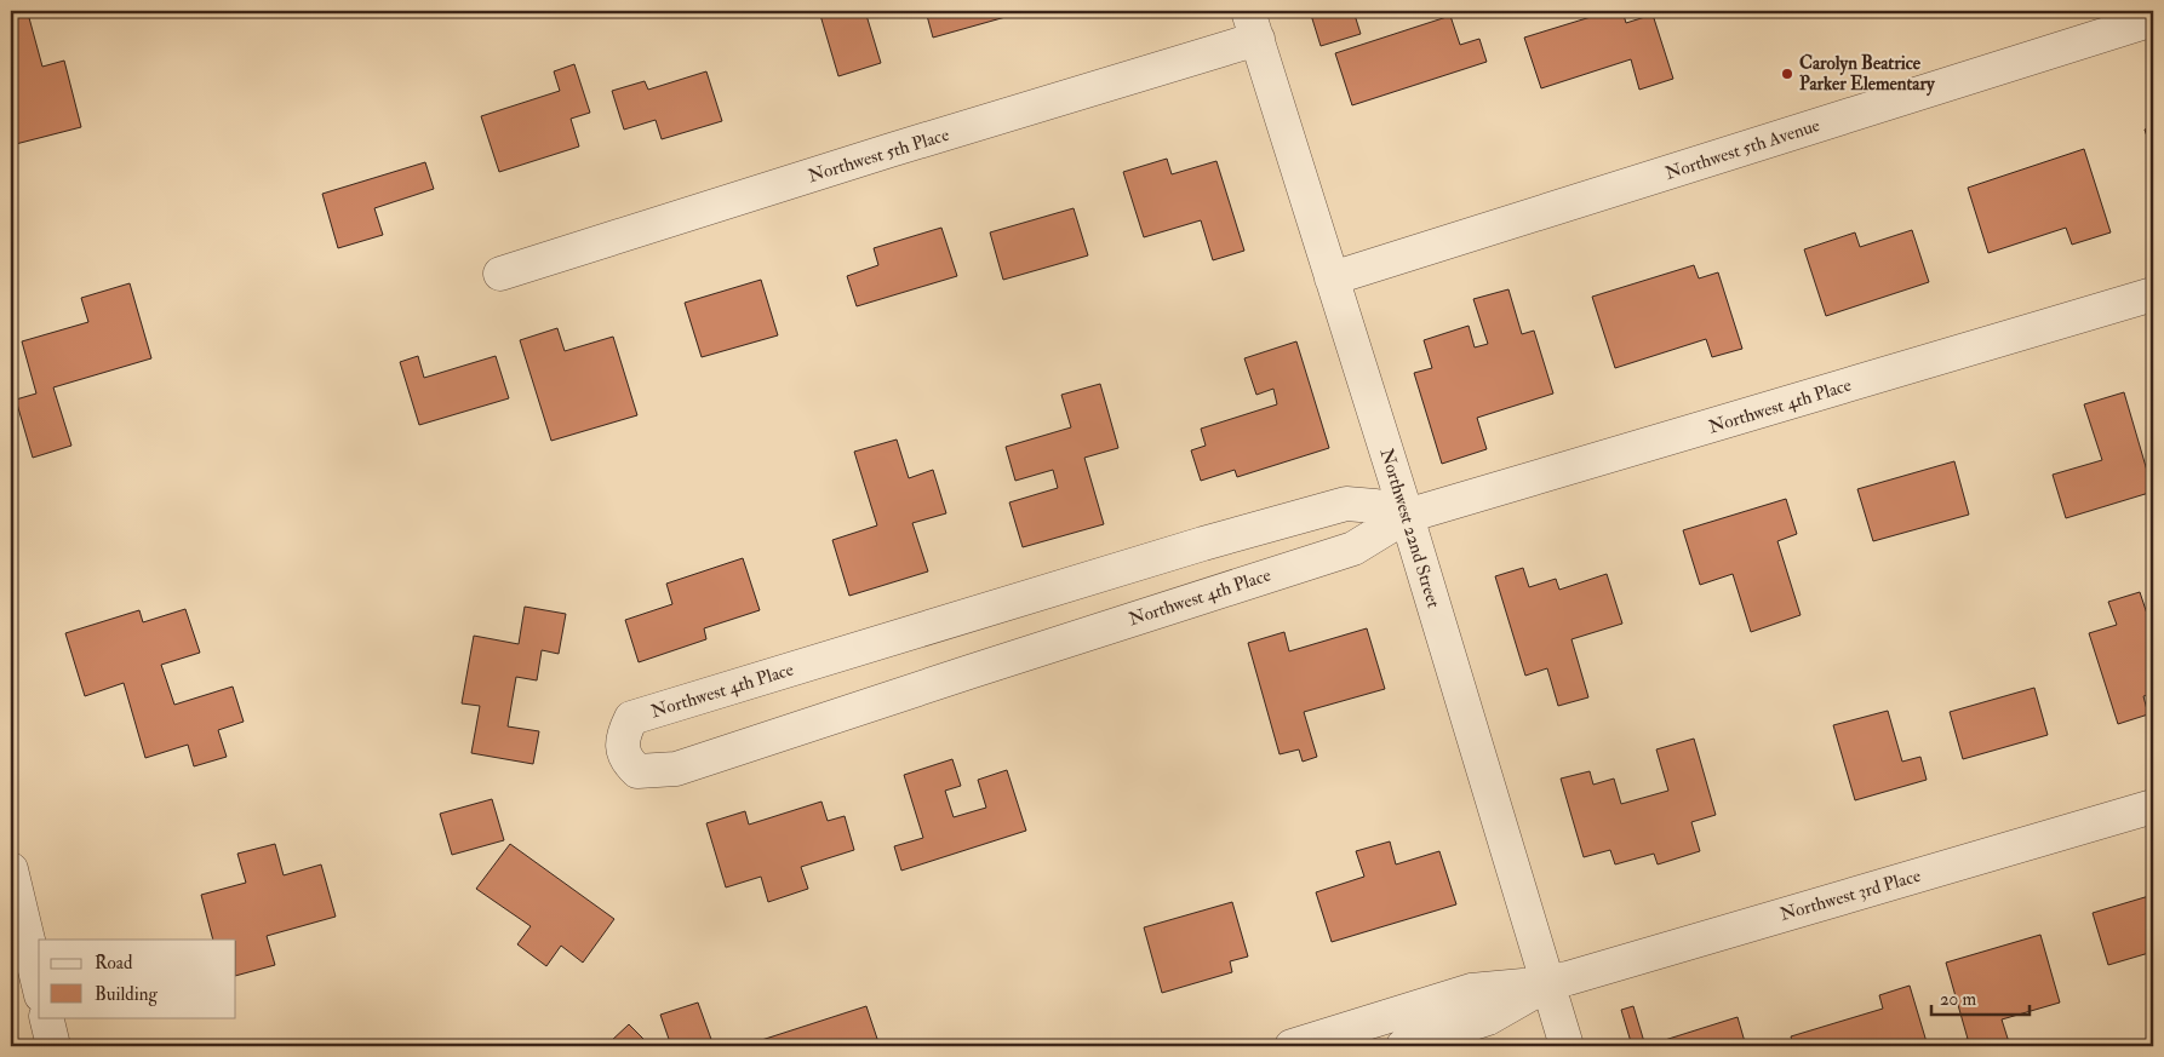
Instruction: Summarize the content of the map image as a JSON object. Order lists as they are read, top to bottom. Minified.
{"streets":{"street":["Northwest 5th Avenue","Northwest 5th Place","Northwest 4th Place","Northwest 22nd Street","Northwest 3rd Place"]},"crossings":[["Northwest 5th Avenue","Northwest 22nd Street"],["Northwest 5th Place","Northwest 22nd Street"],["Northwest 4th Place","Northwest 22nd Street"],["Northwest 22nd Street","Northwest 3rd Place"]],"places":["Carolyn Beatrice Parker Elementary"],"legend":["Road","Building"],"scale_bar":"20 m"}
